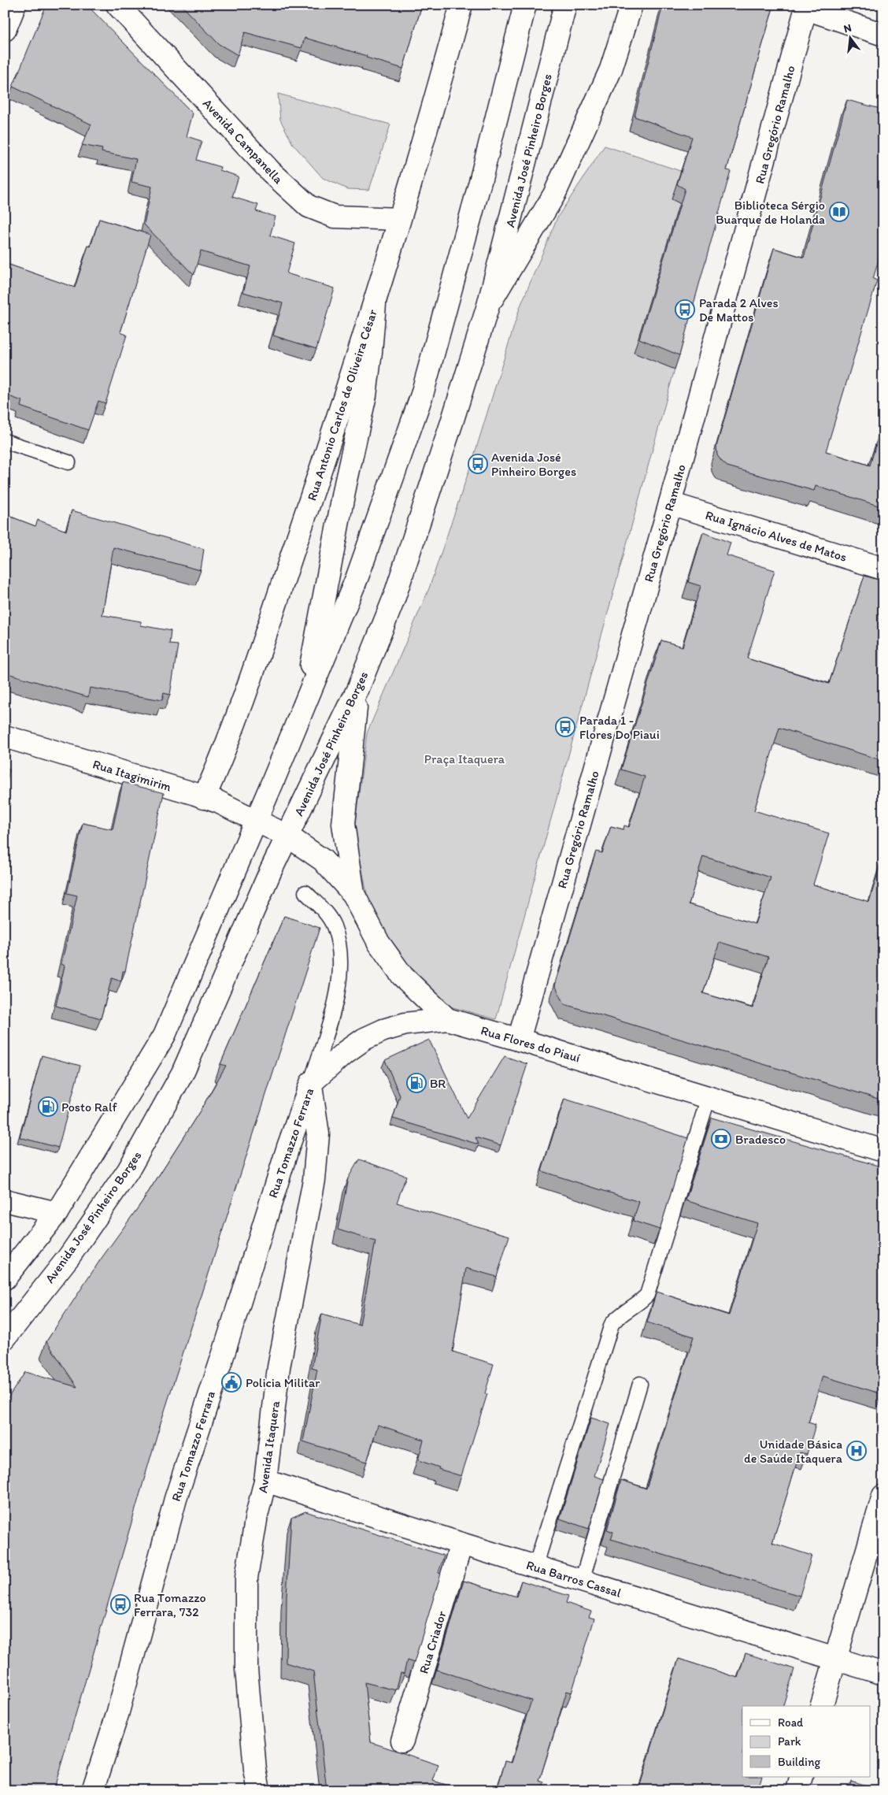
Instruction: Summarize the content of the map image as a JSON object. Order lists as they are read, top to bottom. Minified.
{"streets":{"main road":["Rua Gregório Ramalho","Avenida Campanella","Avenida José Pinheiro Borges","Rua Antonio Carlos de Oliveira César","Rua Ignácio Alves de Matos","Rua Itagimirim","Rua Flores do Piauí","Rua Tomazzo Ferrara","Avenida Itaquera","Rua Barros Cassal","Rua Criador"]},"crossings":[["Rua Gregório Ramalho","Rua Ignácio Alves de Matos"],["Rua Gregório Ramalho","Rua Flores do Piauí"],["Avenida Campanella","Rua Antonio Carlos de Oliveira César"],["Avenida José Pinheiro Borges","Rua Flores do Piauí"],["Rua Antonio Carlos de Oliveira César","Rua Itagimirim"],["Rua Itagimirim","Rua Flores do Piauí"],["Rua Tomazzo Ferrara","Avenida Itaquera"],["Avenida Itaquera","Rua Barros Cassal"],["Rua Barros Cassal","Rua Criador"]],"parks":["Praça Itaquera"],"places":{"library":["Biblioteca Sérgio Buarque de Holanda"],"bus stop":["Parada 2 Alves De Mattos","Avenida José Pinheiro Borges","Parada 1 - Flores Do Piaui","Rua Tomazzo Ferrara, 732"],"fuel station":["BR","Posto Ralf"],"bank":["Bradesco"],"public building":["Policia Militar"],"hospital":["Unidade Básica de Saúde Itaquera"]},"legend":["Road","Park","Building"],"north":"top"}
